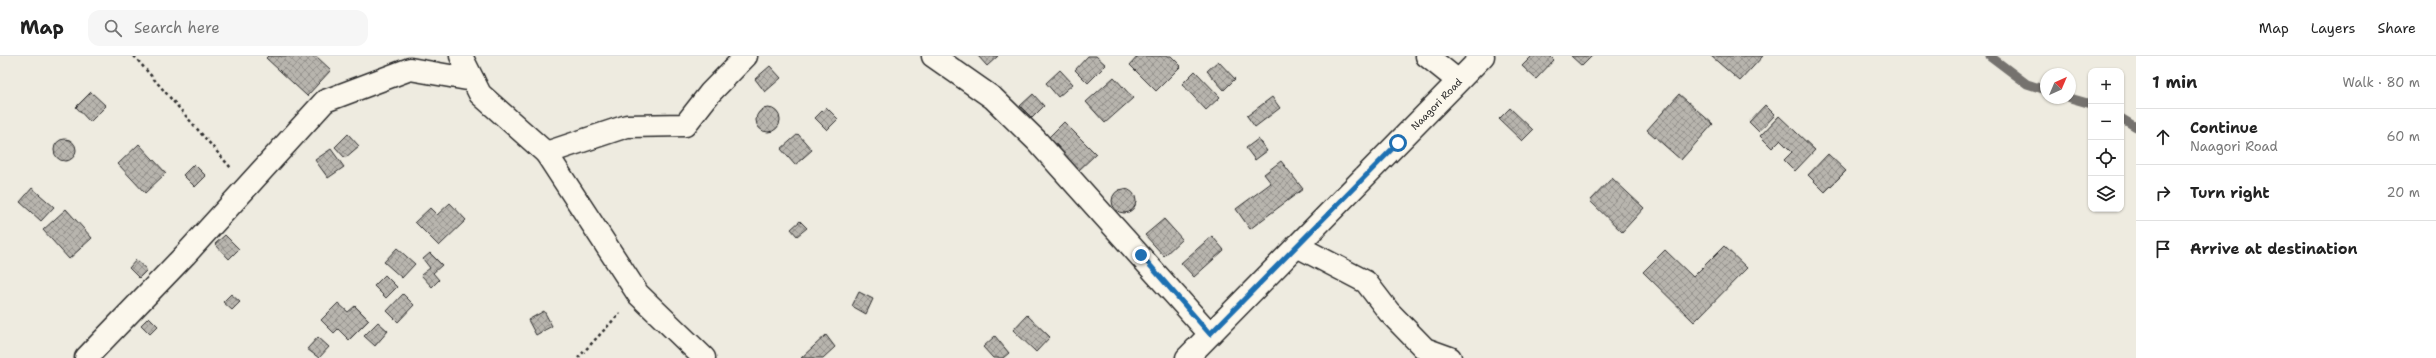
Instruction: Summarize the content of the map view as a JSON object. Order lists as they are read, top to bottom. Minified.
{"streets":{"street":["Naagori Road"]},"north":"top right","page":{"header":"Map","search":"Search here","nav":["Map","Layers","Share"],"heading":["1 min","Walk · 80 m"],"map_buttons":["+","−"],"list":[["Continue","Naagori Road","60 m"],["Turn right","20 m"],"Arrive at destination"]}}
